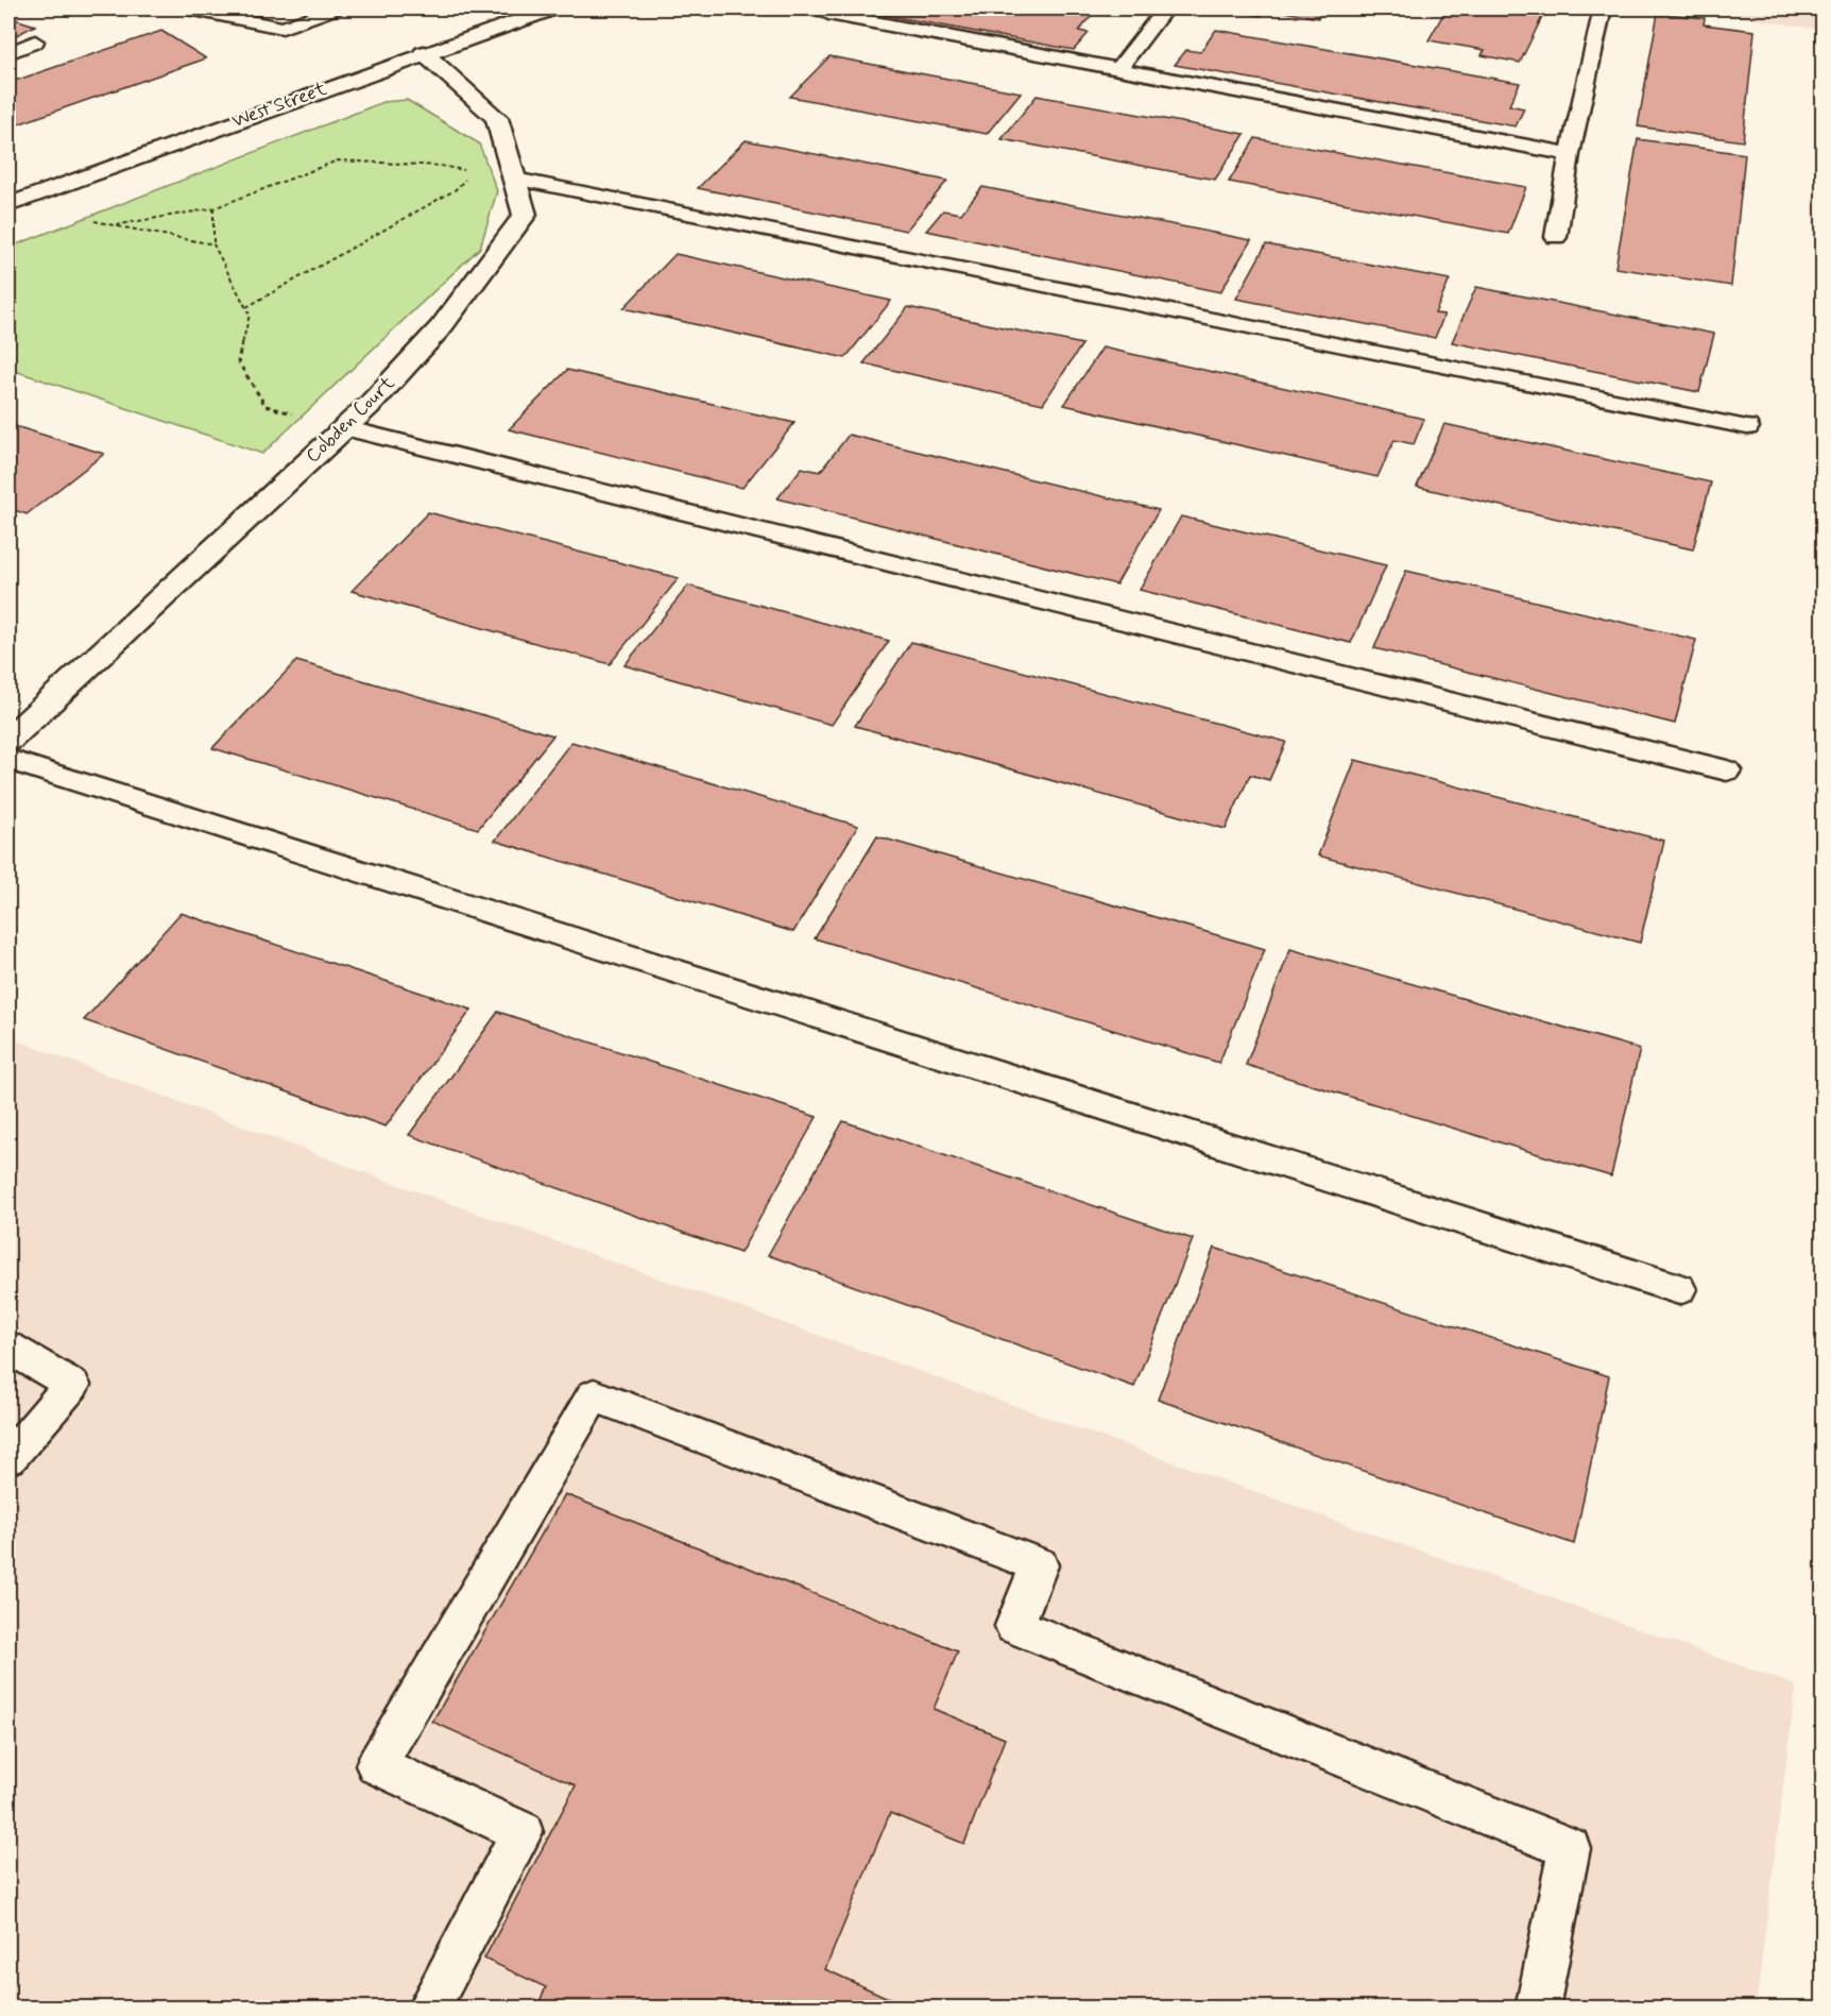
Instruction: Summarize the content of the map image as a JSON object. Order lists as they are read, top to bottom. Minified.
{"streets":{"street":["West Street","Cobden Court"]},"crossings":[["West Street","Cobden Court"]]}
